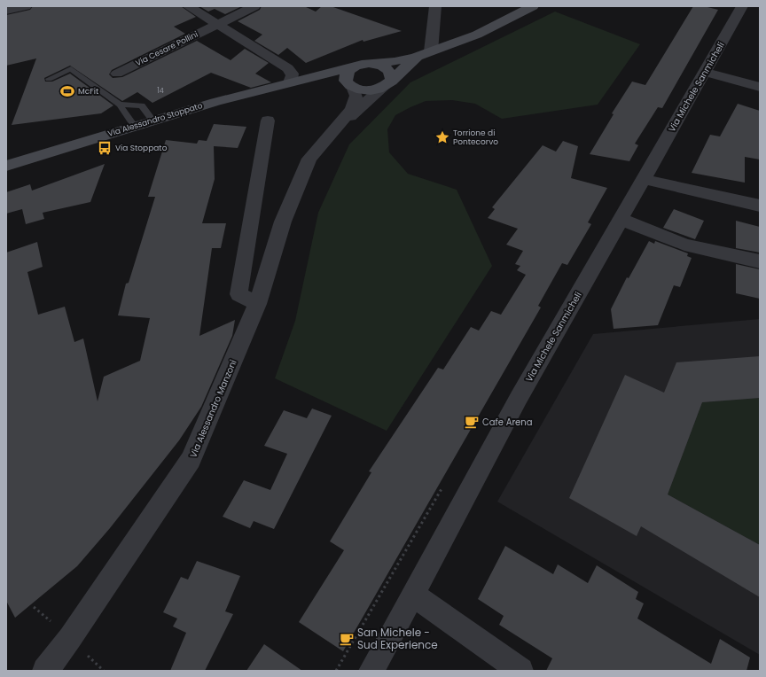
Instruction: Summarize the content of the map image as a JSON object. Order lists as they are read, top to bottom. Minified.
{"streets":{"main road":["Via Alessandro Stoppato","Via Alessandro Manzoni"],"street":["Via Cesare Pollini","Via Michele Sanmicheli"]},"crossings":[["Via Alessandro Stoppato","Via Alessandro Manzoni"]],"places":{"sports":["McFit"],"place":["Torrione di Pontecorvo"],"bus stop":["Via Stoppato"],"cafe":["Cafe Arena","San Michele - Sud Experience"]},"house_numbers":["14"]}
